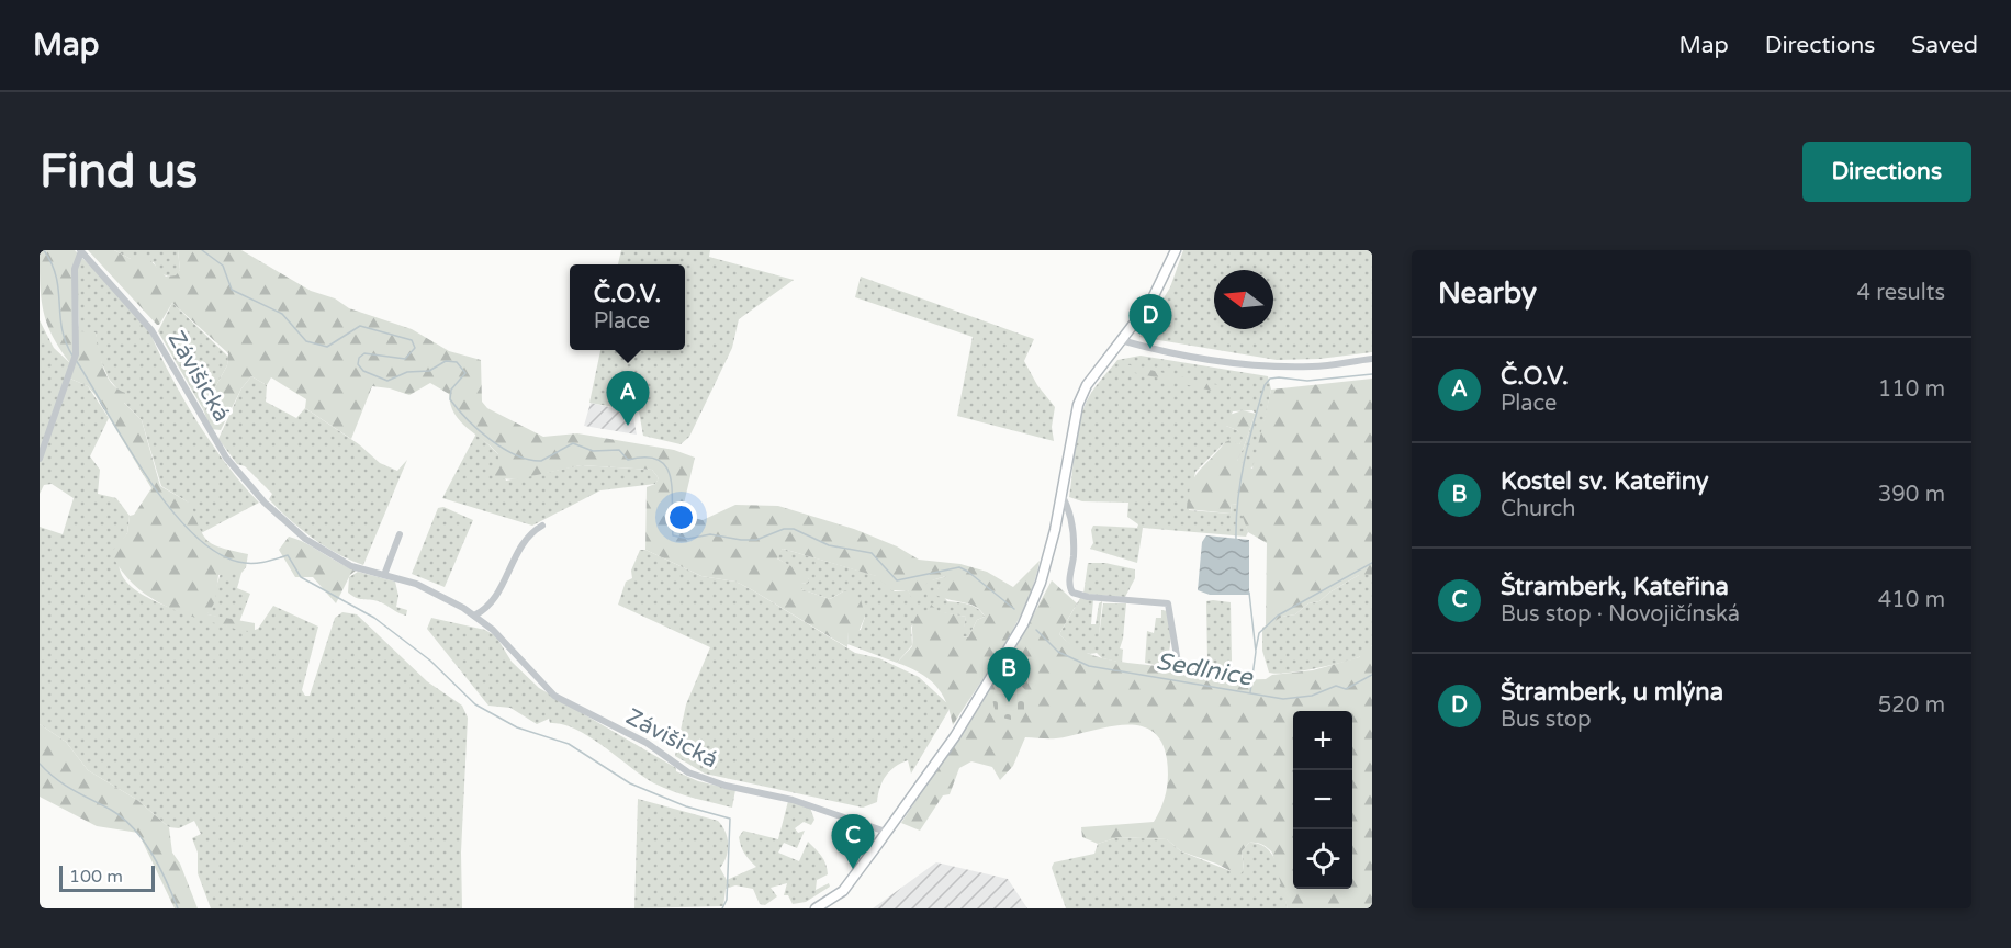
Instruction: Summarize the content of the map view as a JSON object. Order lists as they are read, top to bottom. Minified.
{"streets":{"street":["Závišická"]},"water":["Sedlnice"],"scale_bar":"100 m","north":"left","page":{"header":"Map","nav":["Map","Directions","Saved"],"buttons":"Directions","title":"Find us","heading":["Nearby","4 results"],"popup":["Č.O.V.","Place"],"pins":["D","A","B","C"],"list":[{"mark":"A","name":"Č.O.V.","note":"Place","value":"110 m"},{"mark":"B","name":"Kostel sv. Kateřiny","note":"Church","value":"390 m"},{"mark":"C","name":"Štramberk, Kateřina","note":"Bus stop · Novojičínská","value":"410 m"},{"mark":"D","name":"Štramberk, u mlýna","note":"Bus stop","value":"520 m"}],"map_buttons":["+","−"],"scale":"100 m"}}
